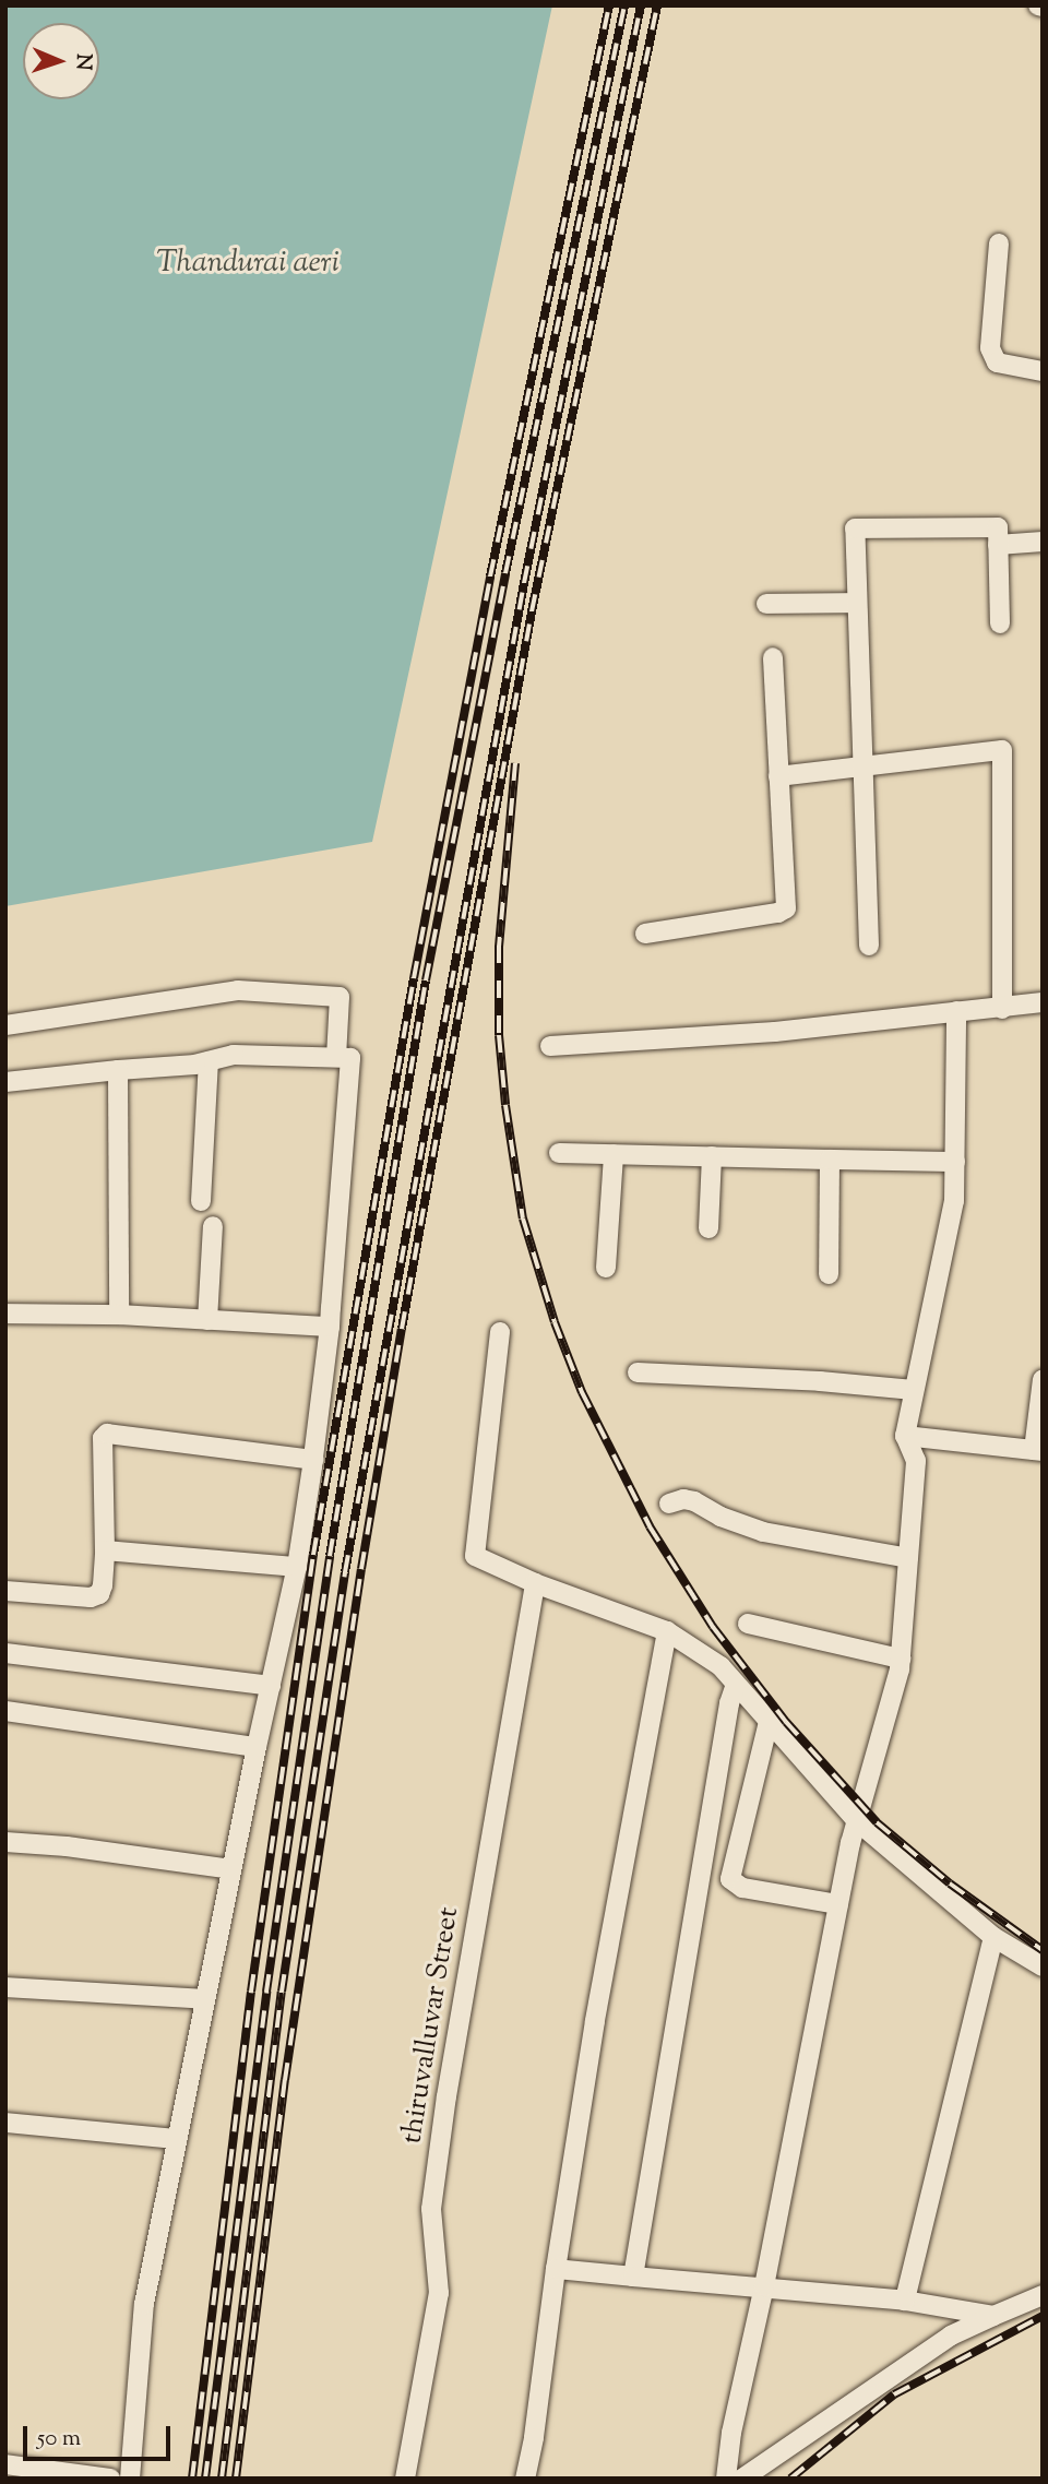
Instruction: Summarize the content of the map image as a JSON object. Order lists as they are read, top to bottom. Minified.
{"streets":{"street":["thiruvalluvar Street"]},"water":["Thandurai aeri"],"scale_bar":"50 m","north":"right"}
